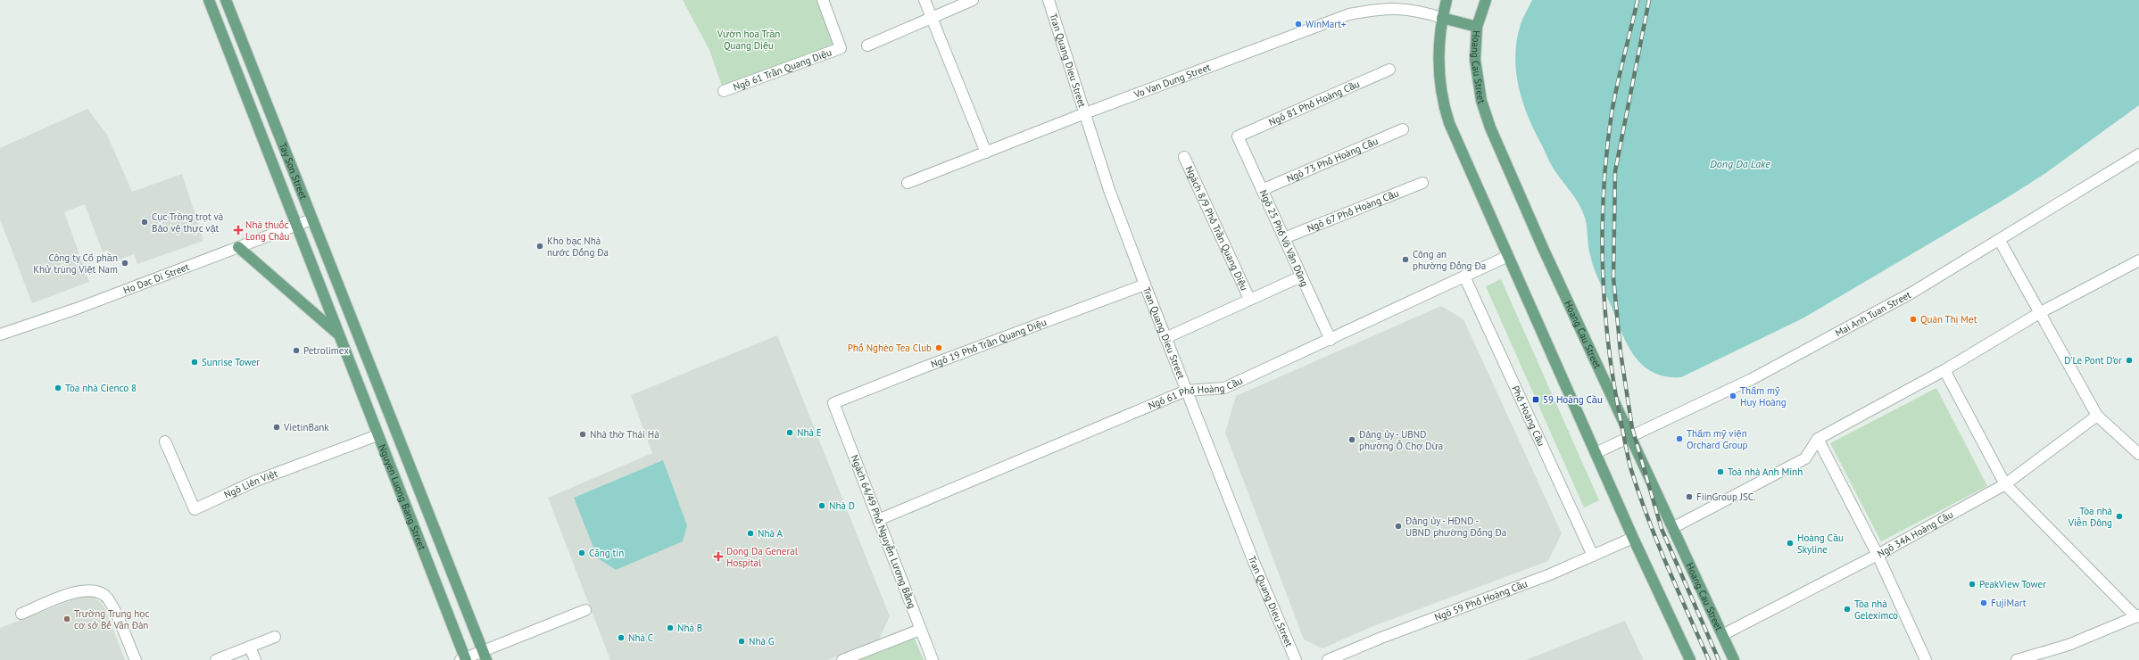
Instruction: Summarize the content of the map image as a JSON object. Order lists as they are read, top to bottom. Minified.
{"streets":{"main road":["Hoang Cau Street","Tay Son Street","Nguyen Luong Bang Street"],"street":["Tran Quang Dieu Street","Ngõ 61 Trần Quang Diệu","Vo Van Dung Street","Ngõ 81 Phố Hoàng Cầu","Ngõ 73 Phố Hoàng Cầu","Ngõ 67 Phố Hoàng Cầu","Ngách 8/9 Phố Trần Quang Diệu","Ngõ 25 Phố Võ Văn Dũng","Ho Dac Di Street","Mai Anh Tuan Street","Ngõ 19 Phố Trần Quang Diệu","Ngõ 61 Phố Hoàng Cầu","Phố Hoàng Cầu","Ngõ Liên Việt","Ngách 64/49 Phố Nguyễn Lương Bằng","Ngõ 34A Hoàng Cầu","Ngõ 59 Phố Hoàng Cầu"]},"crossings":[["Tran Quang Dieu Street","Vo Van Dung Street"],["Tran Quang Dieu Street","Ngõ 19 Phố Trần Quang Diệu"],["Tran Quang Dieu Street","Ngõ 61 Phố Hoàng Cầu"],["Hoang Cau Street","Mai Anh Tuan Street"],["Hoang Cau Street","Ngõ 34A Hoàng Cầu"],["Ngõ 81 Phố Hoàng Cầu","Ngõ 25 Phố Võ Văn Dũng"],["Ngõ 73 Phố Hoàng Cầu","Ngõ 25 Phố Võ Văn Dũng"],["Tay Son Street","Ho Dac Di Street"],["Tay Son Street","Nguyen Luong Bang Street"],["Ngõ 67 Phố Hoàng Cầu","Ngõ 25 Phố Võ Văn Dũng"],["Ngõ 25 Phố Võ Văn Dũng","Ngõ 61 Phố Hoàng Cầu"],["Ngõ 19 Phố Trần Quang Diệu","Ngách 64/49 Phố Nguyễn Lương Bằng"],["Ngõ 61 Phố Hoàng Cầu","Phố Hoàng Cầu"],["Ngõ 61 Phố Hoàng Cầu","Ngách 64/49 Phố Nguyễn Lương Bằng"],["Phố Hoàng Cầu","Ngõ 59 Phố Hoàng Cầu"],["Ngõ Liên Việt","Nguyen Luong Bang Street"]],"water":["Dong Da Lake"],"parks":["Vườn hoa Trần Quang Diệu"],"places":{"other":["WinMart+","Cục Trồng trọt và Bảo vệ thực vật","Kho bạc Nhà nước Đống Đa","Công an phường Đống Đa","Công ty Cổ phần Khử trùng Việt Nam","Quán Thị Mẹt","Phố Nghèo Tea Club","Petrolimex","D'Le Pont D'or","Sunrise Tower","Tòa nhà Cienco 8","Thẩm mỹ Huy Hoàng","VietinBank","Nhà E","Nhà thờ Thái Hà","Thẩm mỹ viện Orchard Group","Đảng ủy - UBND phường Ô Chợ Dừa","Toà nhà Anh Minh","FiinGroup JSC.","Nhà D","Tòa nhà Viễn Đông","Đảng ủy - HĐND - UBND phường Đống Đa","Nhà A","Hoàng Cầu Skyline","Căng tin","PeakView Tower","FujiMart","Tòa nhà Geleximco","Trường Trung học cơ sở Bế Văn Đàn","Nhà B","Nhà C","Nhà G"],"health":["Nhà thuốc Long Châu","Dong Da General Hospital"],"transit":["59 Hoàng Cầu"]}}
